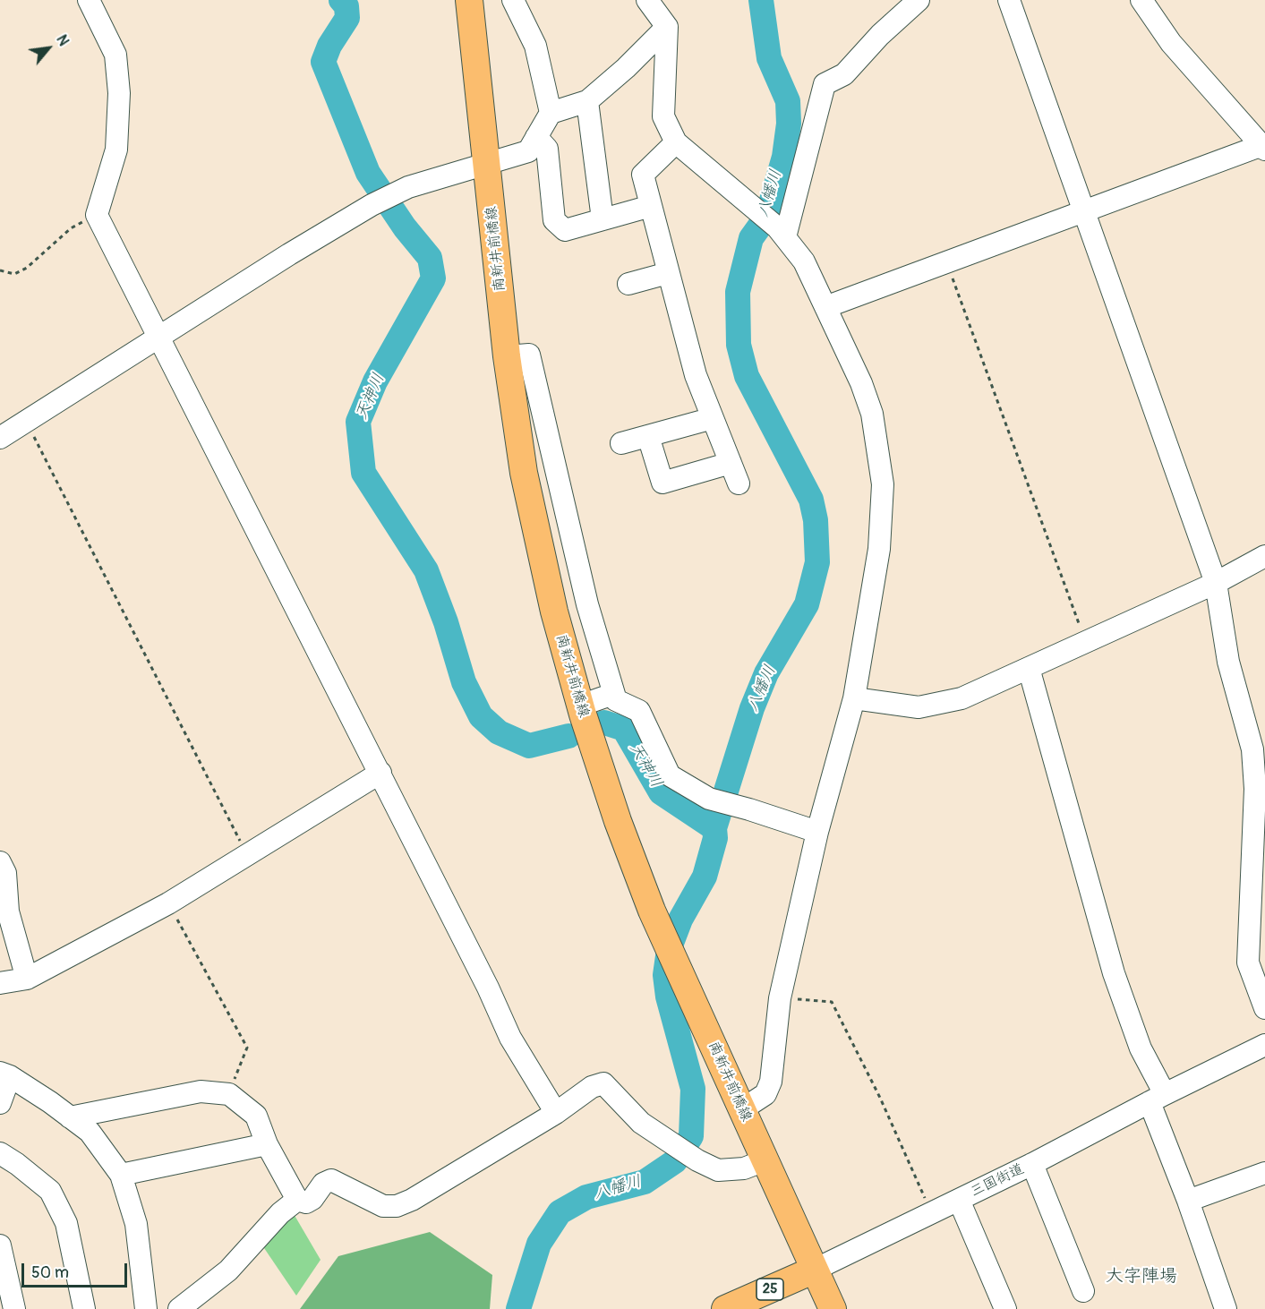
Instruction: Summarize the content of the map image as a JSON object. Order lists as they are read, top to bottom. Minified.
{"streets":{"main road":["南新井前橋線","三国街道","25"]},"crossings":[["南新井前橋線","三国街道"]],"districts":["大字陣場"],"water":["八幡川","天神川"],"scale_bar":"50 m","north":"top right"}
